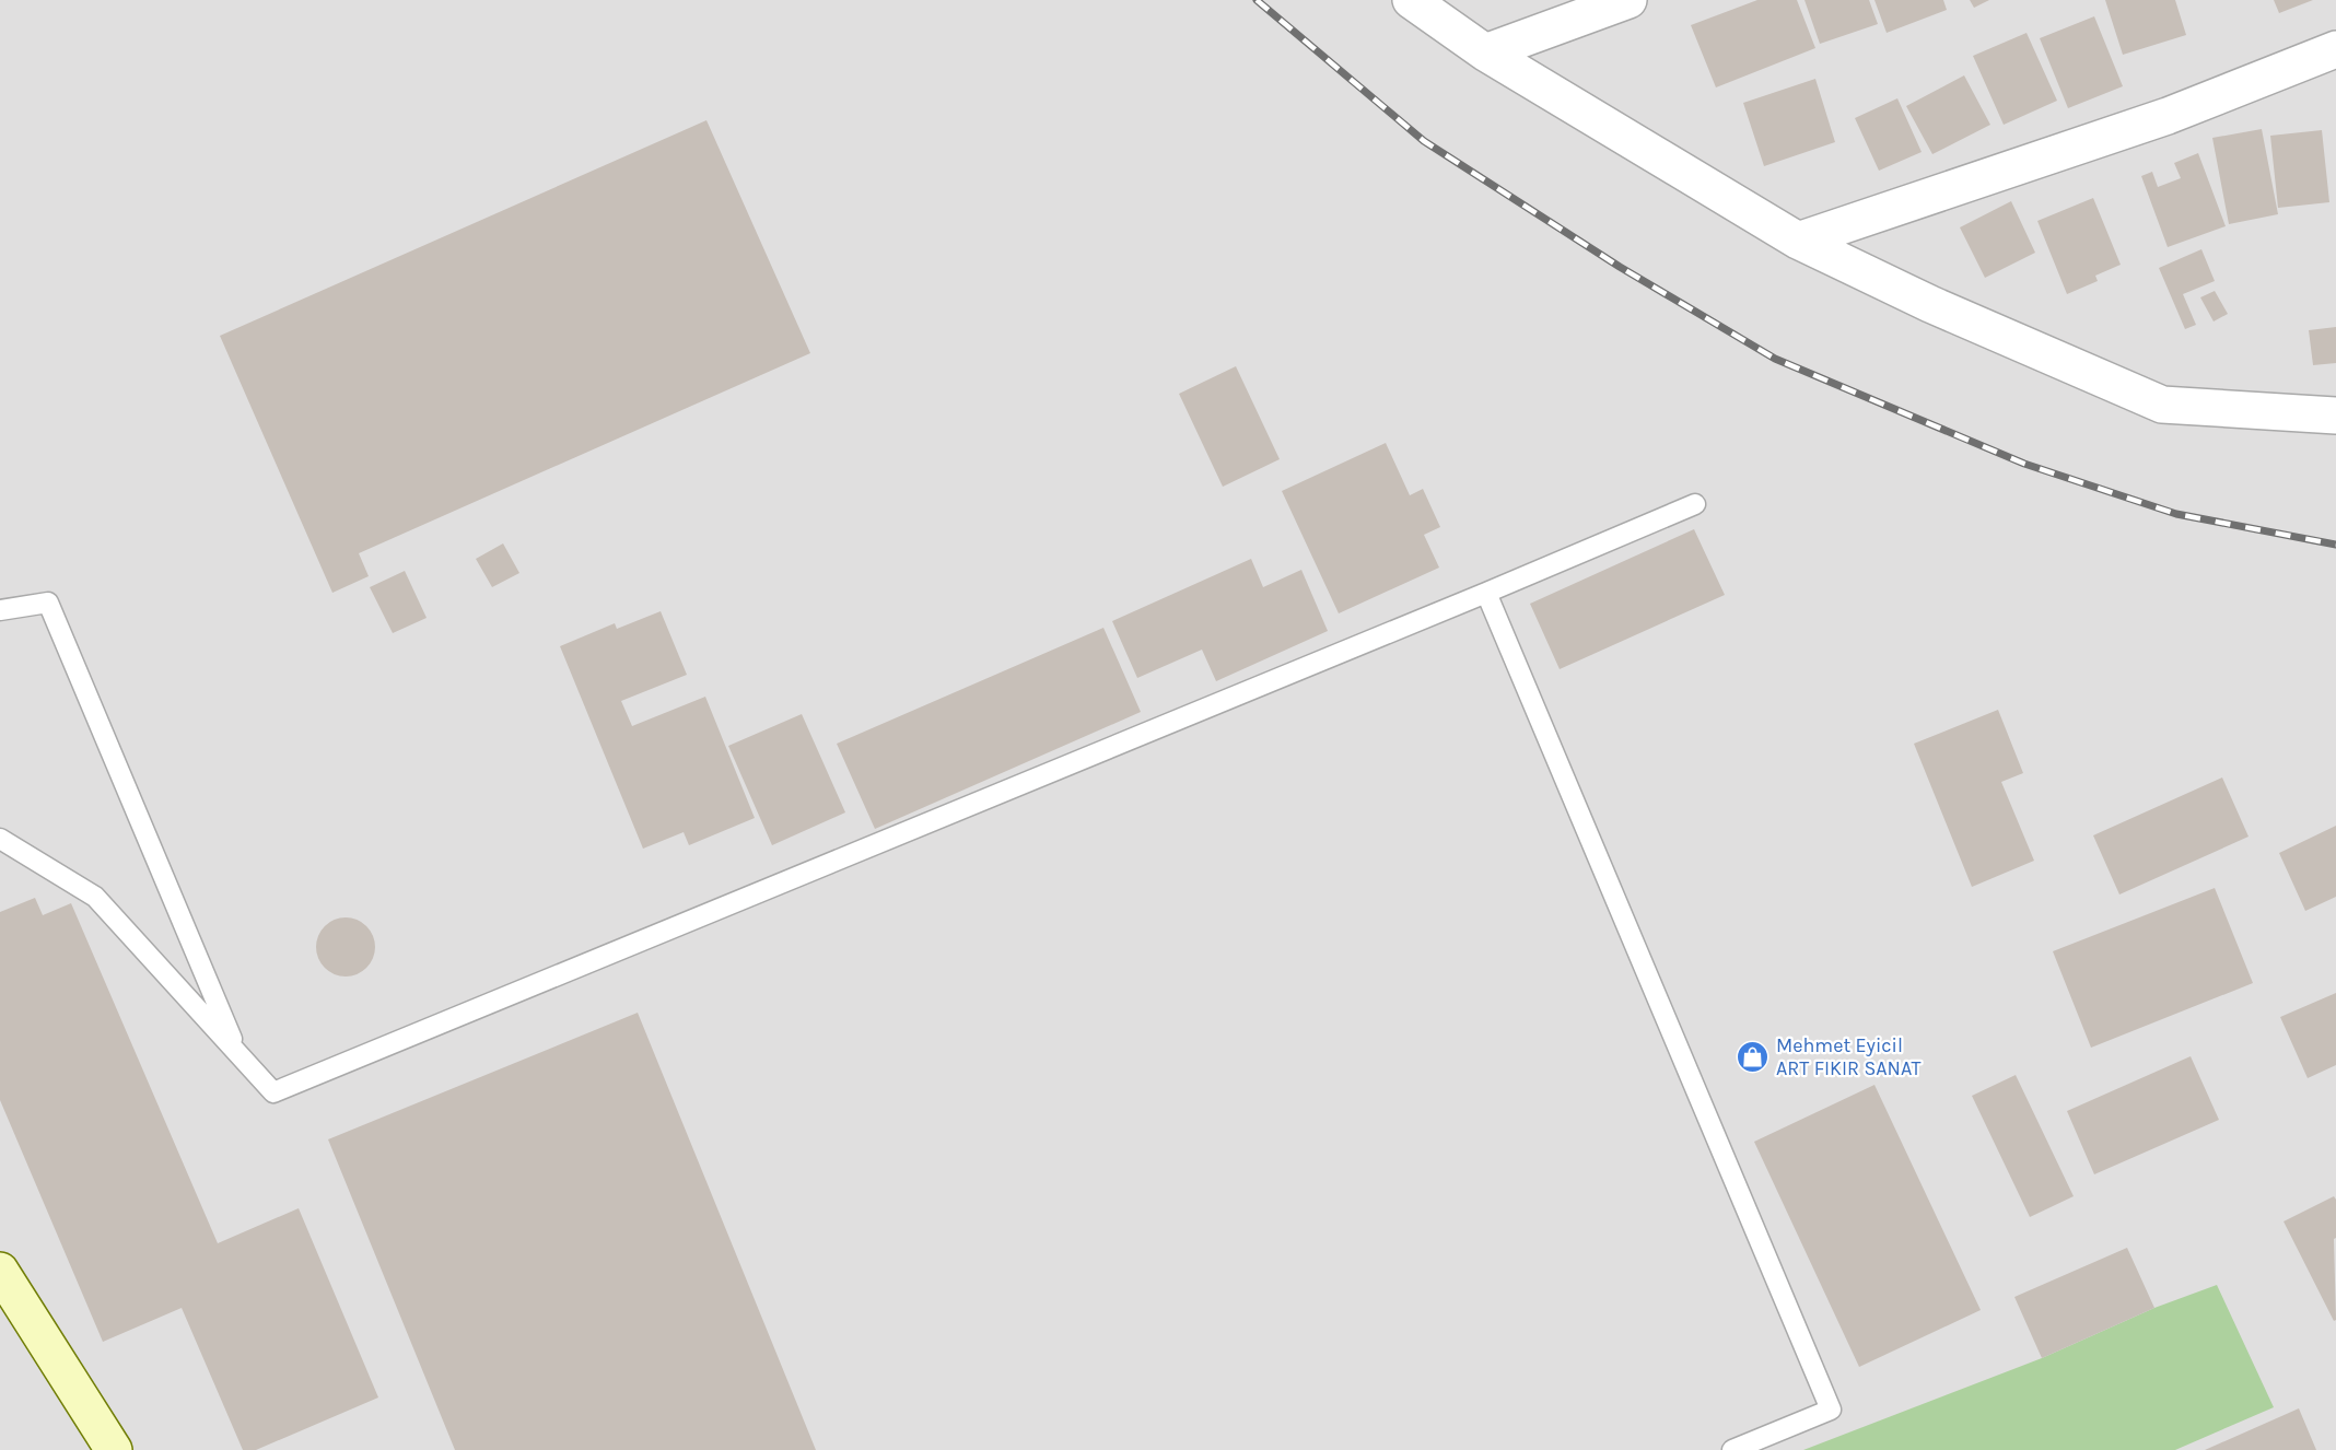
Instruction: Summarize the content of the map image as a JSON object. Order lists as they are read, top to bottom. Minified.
{"places":{"shop":["Mehmet Eyicil ART FIKIR SANAT"]}}
